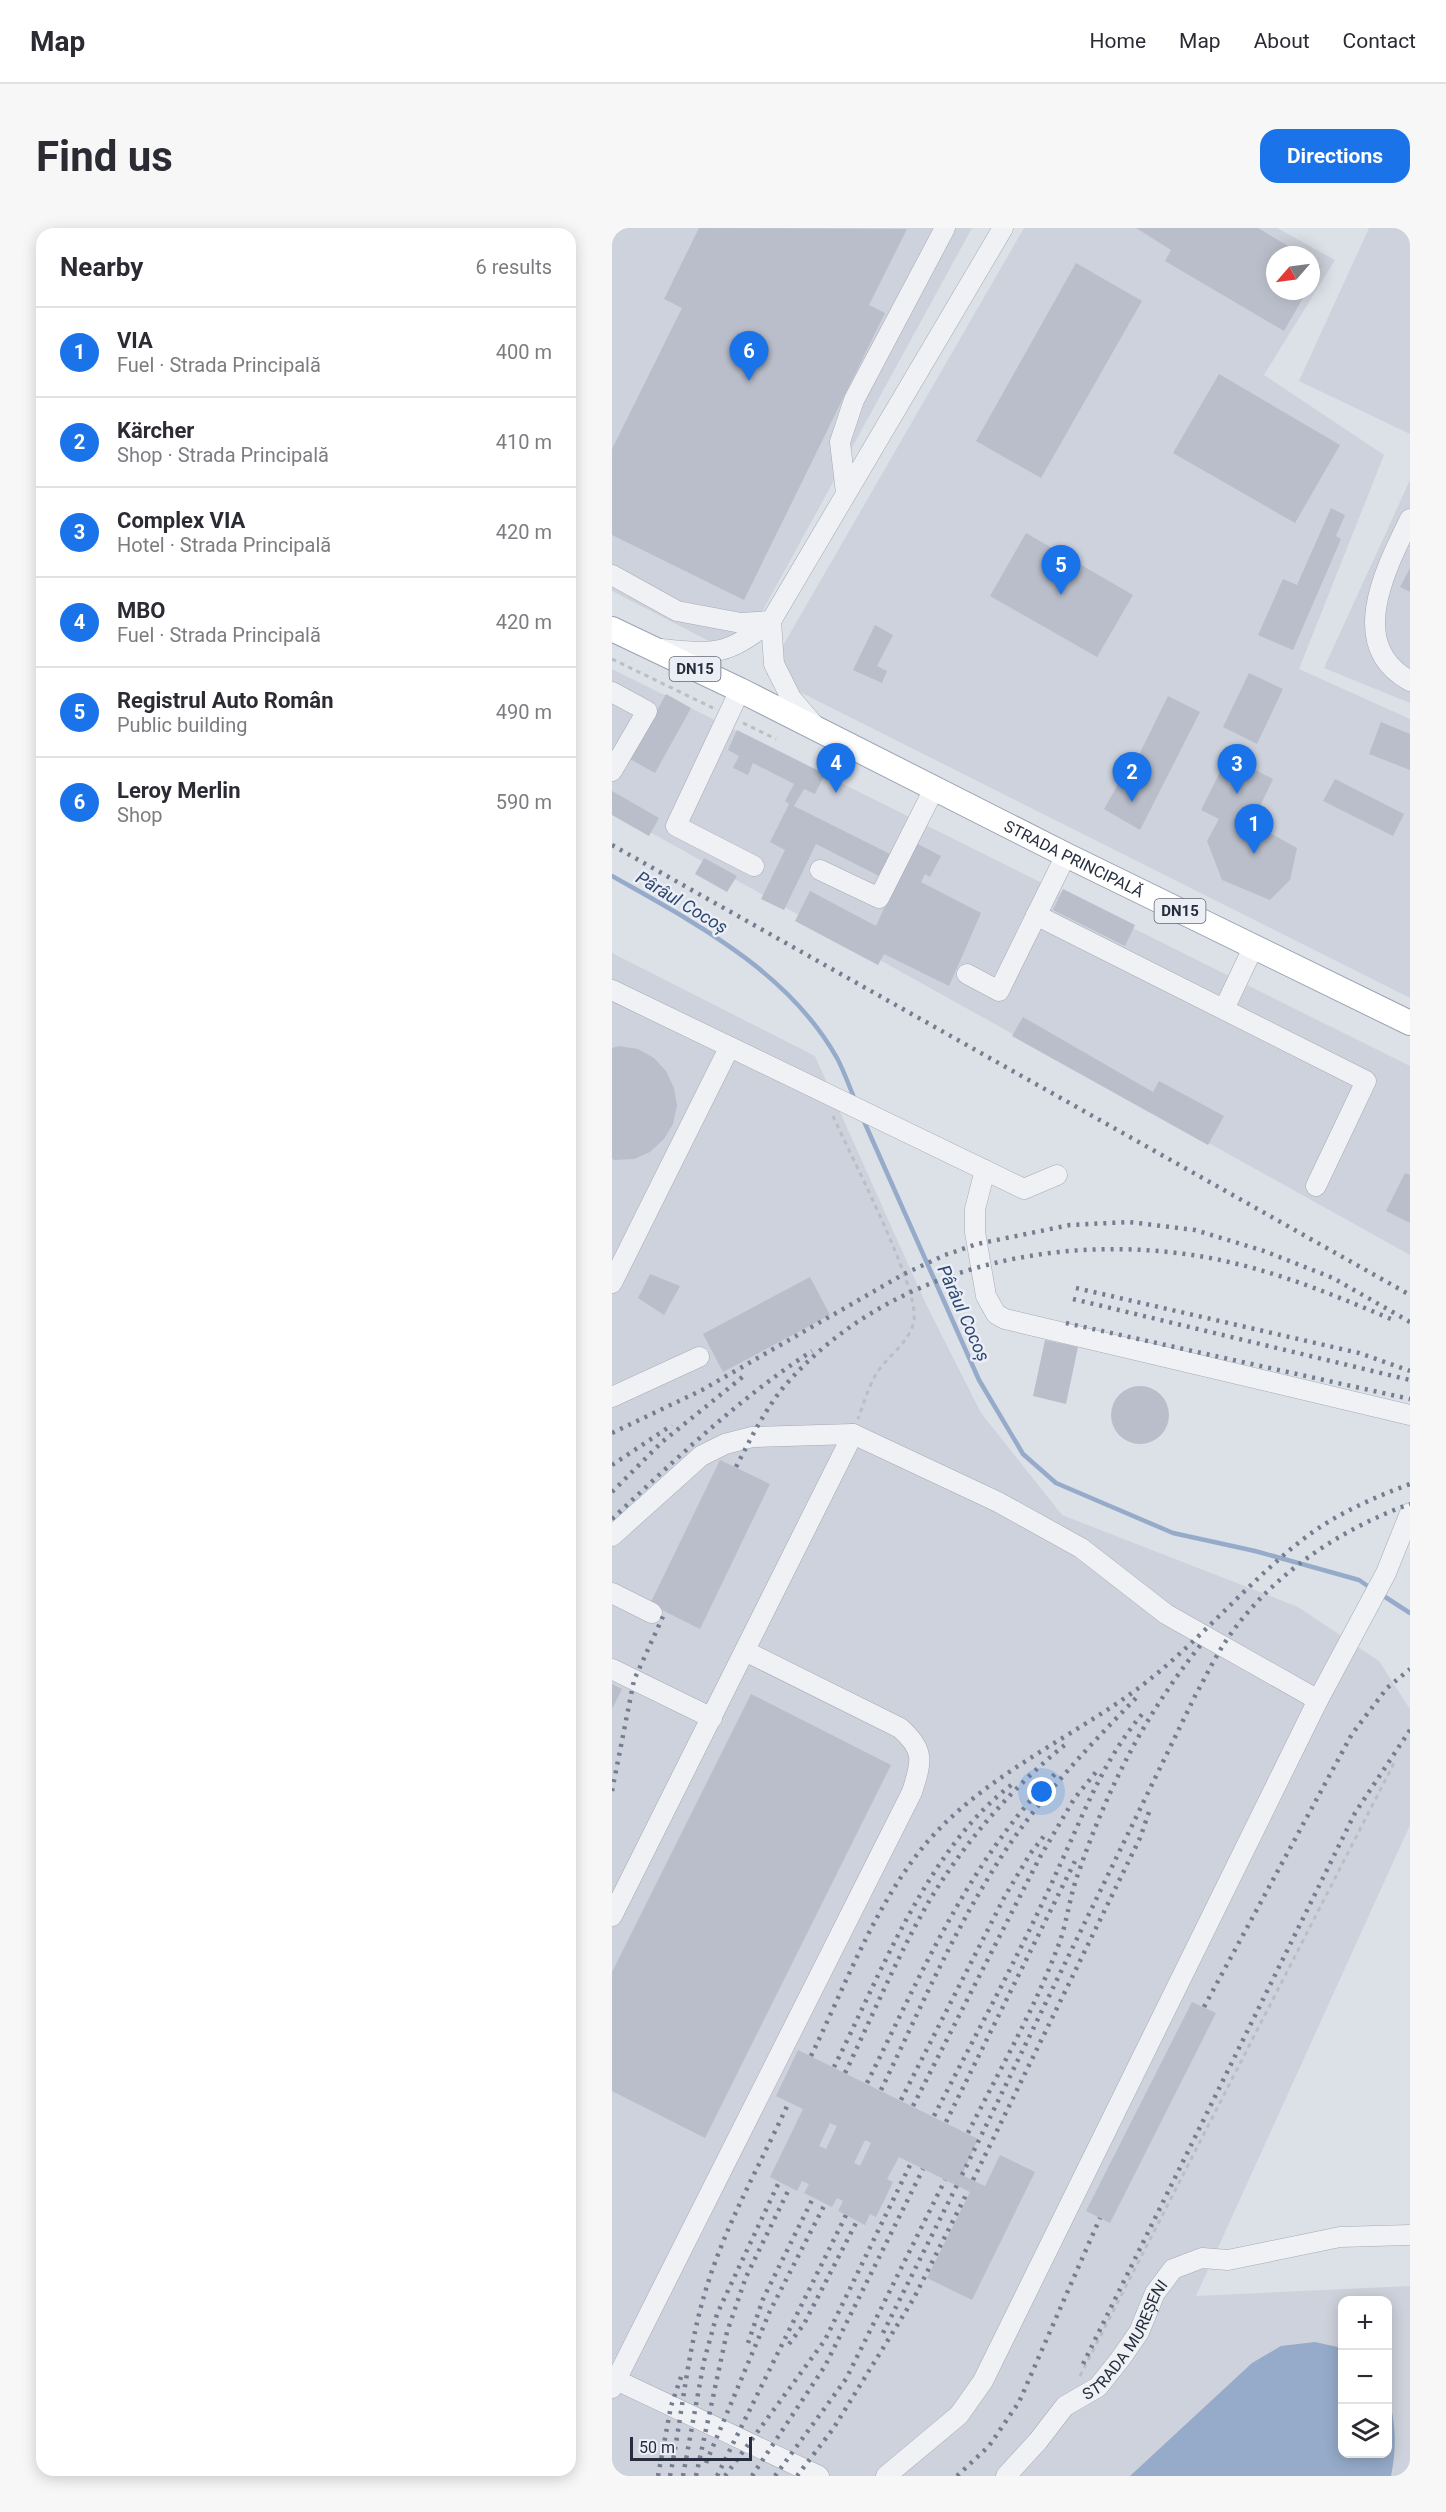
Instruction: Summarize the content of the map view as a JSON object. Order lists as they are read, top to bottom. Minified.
{"streets":{"main road":["DN15","STRADA PRINCIPALĂ"],"street":["STRADA MUREȘENI"]},"crossings":[["DN15","STRADA PRINCIPALĂ"]],"water":["Pârâul Cocoș"],"scale_bar":"50 m","north":"bottom left","page":{"header":"Map","nav":["Home","Map","About","Contact"],"buttons":"Directions","title":"Find us","heading":["Nearby","6 results"],"list":[{"mark":"1","name":"VIA","note":"Fuel · Strada Principală","value":"400 m"},{"mark":"2","name":"Kärcher","note":"Shop · Strada Principală","value":"410 m"},{"mark":"3","name":"Complex VIA","note":"Hotel · Strada Principală","value":"420 m"},{"mark":"4","name":"MBO","note":"Fuel · Strada Principală","value":"420 m"},{"mark":"5","name":"Registrul Auto Român","note":"Public building","value":"490 m"},{"mark":"6","name":"Leroy Merlin","note":"Shop","value":"590 m"}],"pins":["6","5","4","3","2","1"],"map_buttons":["+","−"],"scale":"50 m"}}
